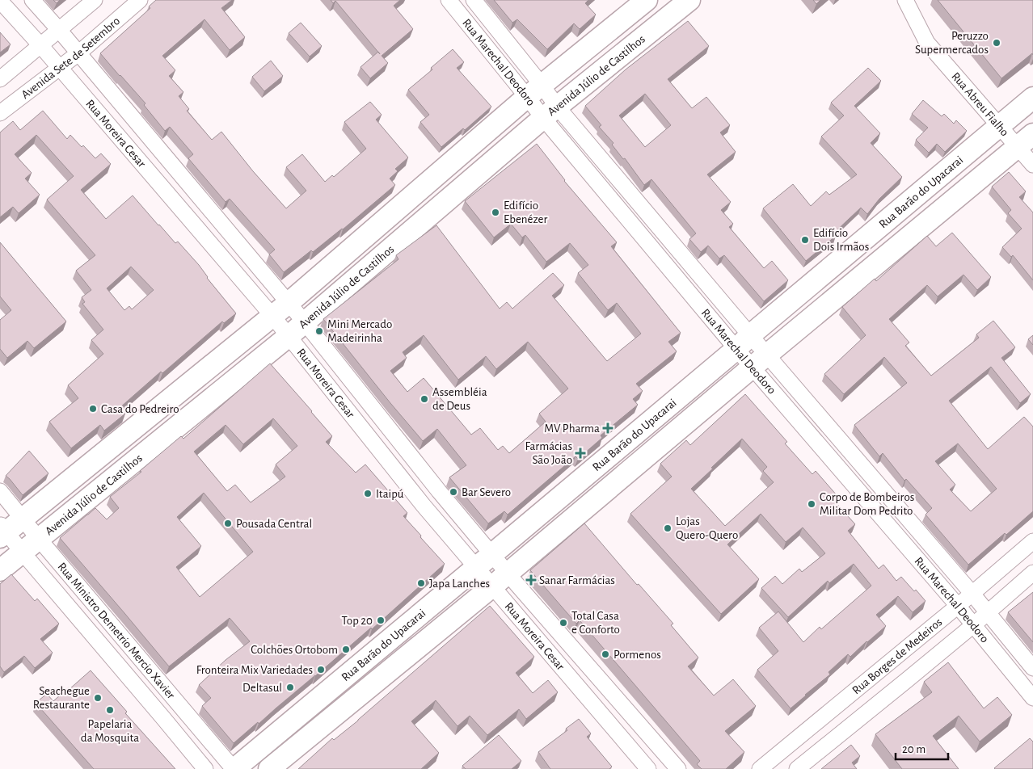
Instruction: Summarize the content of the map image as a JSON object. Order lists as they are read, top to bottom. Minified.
{"streets":{"street":["Avenida Sete de Setembro","Rua Marechal Deodoro","Avenida Júlio de Castilhos","Rua Abreu Fialho","Rua Moreira Cesar","Rua Barão do Upacarai","Rua Ministro Demetrio Mercio Xavier","Rua Borges de Medeiros"]},"crossings":[["Avenida Sete de Setembro","Rua Moreira Cesar"],["Rua Marechal Deodoro","Avenida Júlio de Castilhos"],["Rua Marechal Deodoro","Rua Barão do Upacarai"],["Rua Marechal Deodoro","Rua Borges de Medeiros"],["Avenida Júlio de Castilhos","Rua Moreira Cesar"],["Avenida Júlio de Castilhos","Rua Ministro Demetrio Mercio Xavier"],["Rua Abreu Fialho","Rua Barão do Upacarai"],["Rua Moreira Cesar","Rua Barão do Upacarai"],["Rua Barão do Upacarai","Rua Ministro Demetrio Mercio Xavier"]],"places":{"other":["Peruzzo Supermercados","Edifício Ebenézer","Edifício Dois Irmãos","Mini Mercado Madeirinha","Assembléia de Deus","Casa do Pedreiro","Bar Severo","Itaipú","Corpo de Bombeiros Militar Dom Pedrito","Pousada Central","Lojas Quero-Quero","Japa Lanches","Top 20","Total Casa e Conforto","Colchões Ortobom","Pormenos","Fronteira Mix Variedades","Deltasul","Seachegue Restaurante","Papelaria da Mosquita"],"health":["MV Pharma","Farmácias São João","Sanar Farmácias"]},"scale_bar":"20 m"}
